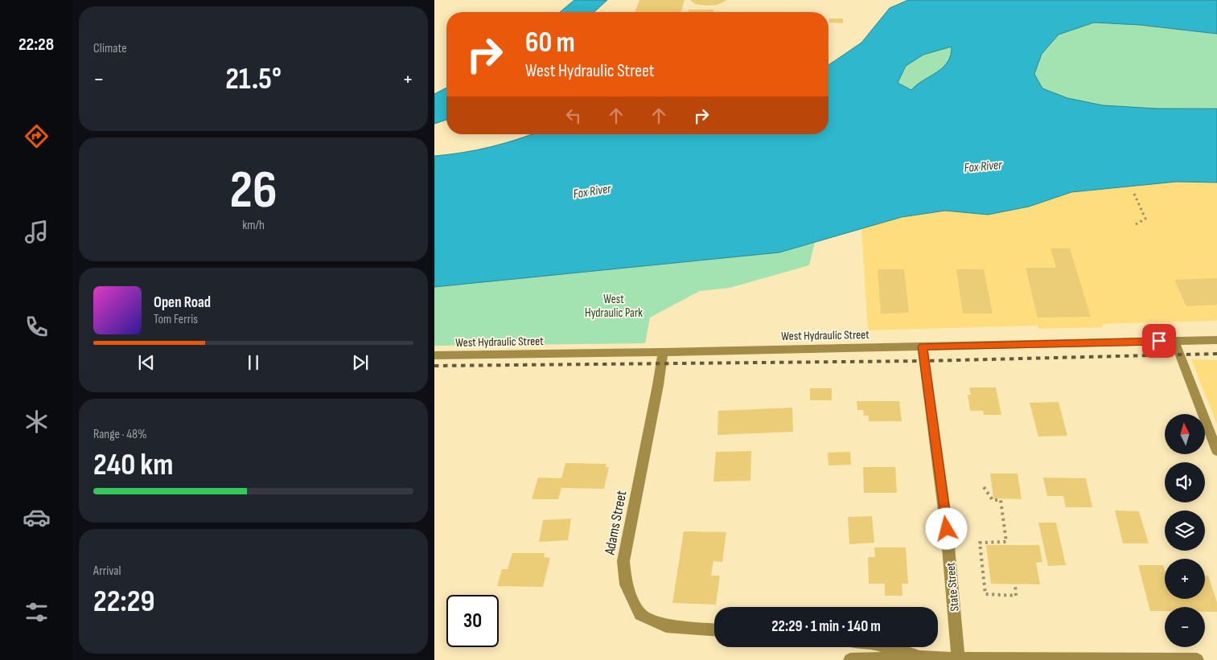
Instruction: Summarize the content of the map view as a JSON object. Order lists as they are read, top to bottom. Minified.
{"streets":{"street":["West Hydraulic Street","Adams Street","State Street"]},"crossings":[["West Hydraulic Street","Adams Street"],["West Hydraulic Street","State Street"]],"water":["Fox River"],"parks":["West Hydraulic Park"],"north":"top","page":{"tabs":"22:28","tile":["Climate",["26","km/h"],["Range · 48%","240 km"],["Arrival","22:29"]],"turn":["60 m","West Hydraulic Street"],"heat":["−","21.5°","+"],"song":["Open Road","Tom Ferris"],"map_buttons":["+","−"],"limit":"30","trip":"22:29 · 1 min · 140 m"}}
